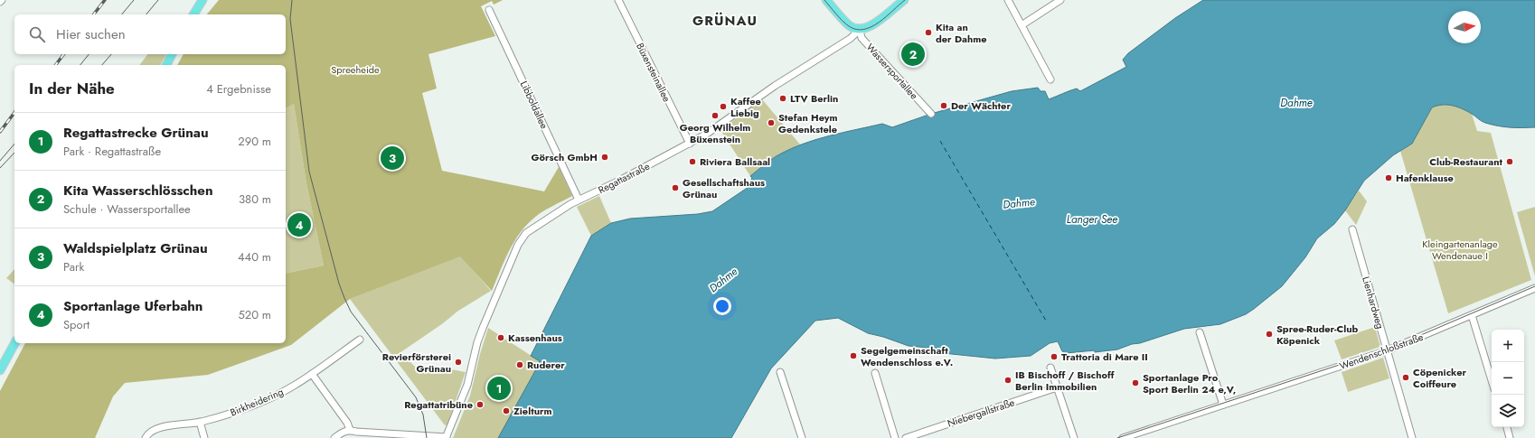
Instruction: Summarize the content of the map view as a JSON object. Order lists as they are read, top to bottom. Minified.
{"streets":{"main road":["Wassersportallee","Regattastraße"],"street":["Büxensteinallee","Libboldallee","Lienhardweg","Wendenschloßstraße","Birkheidering","Niebergallstraße"]},"crossings":[["Wassersportallee","Regattastraße"],["Büxensteinallee","Regattastraße"],["Libboldallee","Regattastraße"],["Lienhardweg","Wendenschloßstraße"]],"districts":["GRÜNAU"],"water":["Dahme","Langer See"],"parks":["Spreeheide","Kleingartenanlage Wendenaue I"],"places":["Kita an der Dahme","LTV Berlin","Der Wächter","Kaffee Liebig","Georg Wilhelm Büxenstein","Stefan Heym Gedenkstele","Görsch GmbH","Riviera Ballsaal","Club-Restaurant","Hafenklause","Gesellschaftshaus Grünau","Spree-Ruder-Club Köpenick","Kassenhaus","Segelgemeinschaft Wendenschloss e.V.","Trattoria di Mare II","Revierförsterei Grünau","Ruderer","Cöpenicker Coiffeure","IB Bischoff / Bischoff Berlin Immobilien","Sportanlage Pro Sport Berlin 24 e,V,","Regattatribüne","Zielturm"],"north":"right","page":{"search":"Hier suchen","pins":["2","3","4","1"],"heading":["In der Nähe","4 Ergebnisse"],"list":[{"mark":"1","name":"Regattastrecke Grünau","note":"Park · Regattastraße","value":"290 m"},{"mark":"2","name":"Kita Wasserschlösschen","note":"Schule · Wassersportallee","value":"380 m"},{"mark":"3","name":"Waldspielplatz Grünau","note":"Park","value":"440 m"},{"mark":"4","name":"Sportanlage Uferbahn","note":"Sport","value":"520 m"}],"map_buttons":["+","−"]}}
